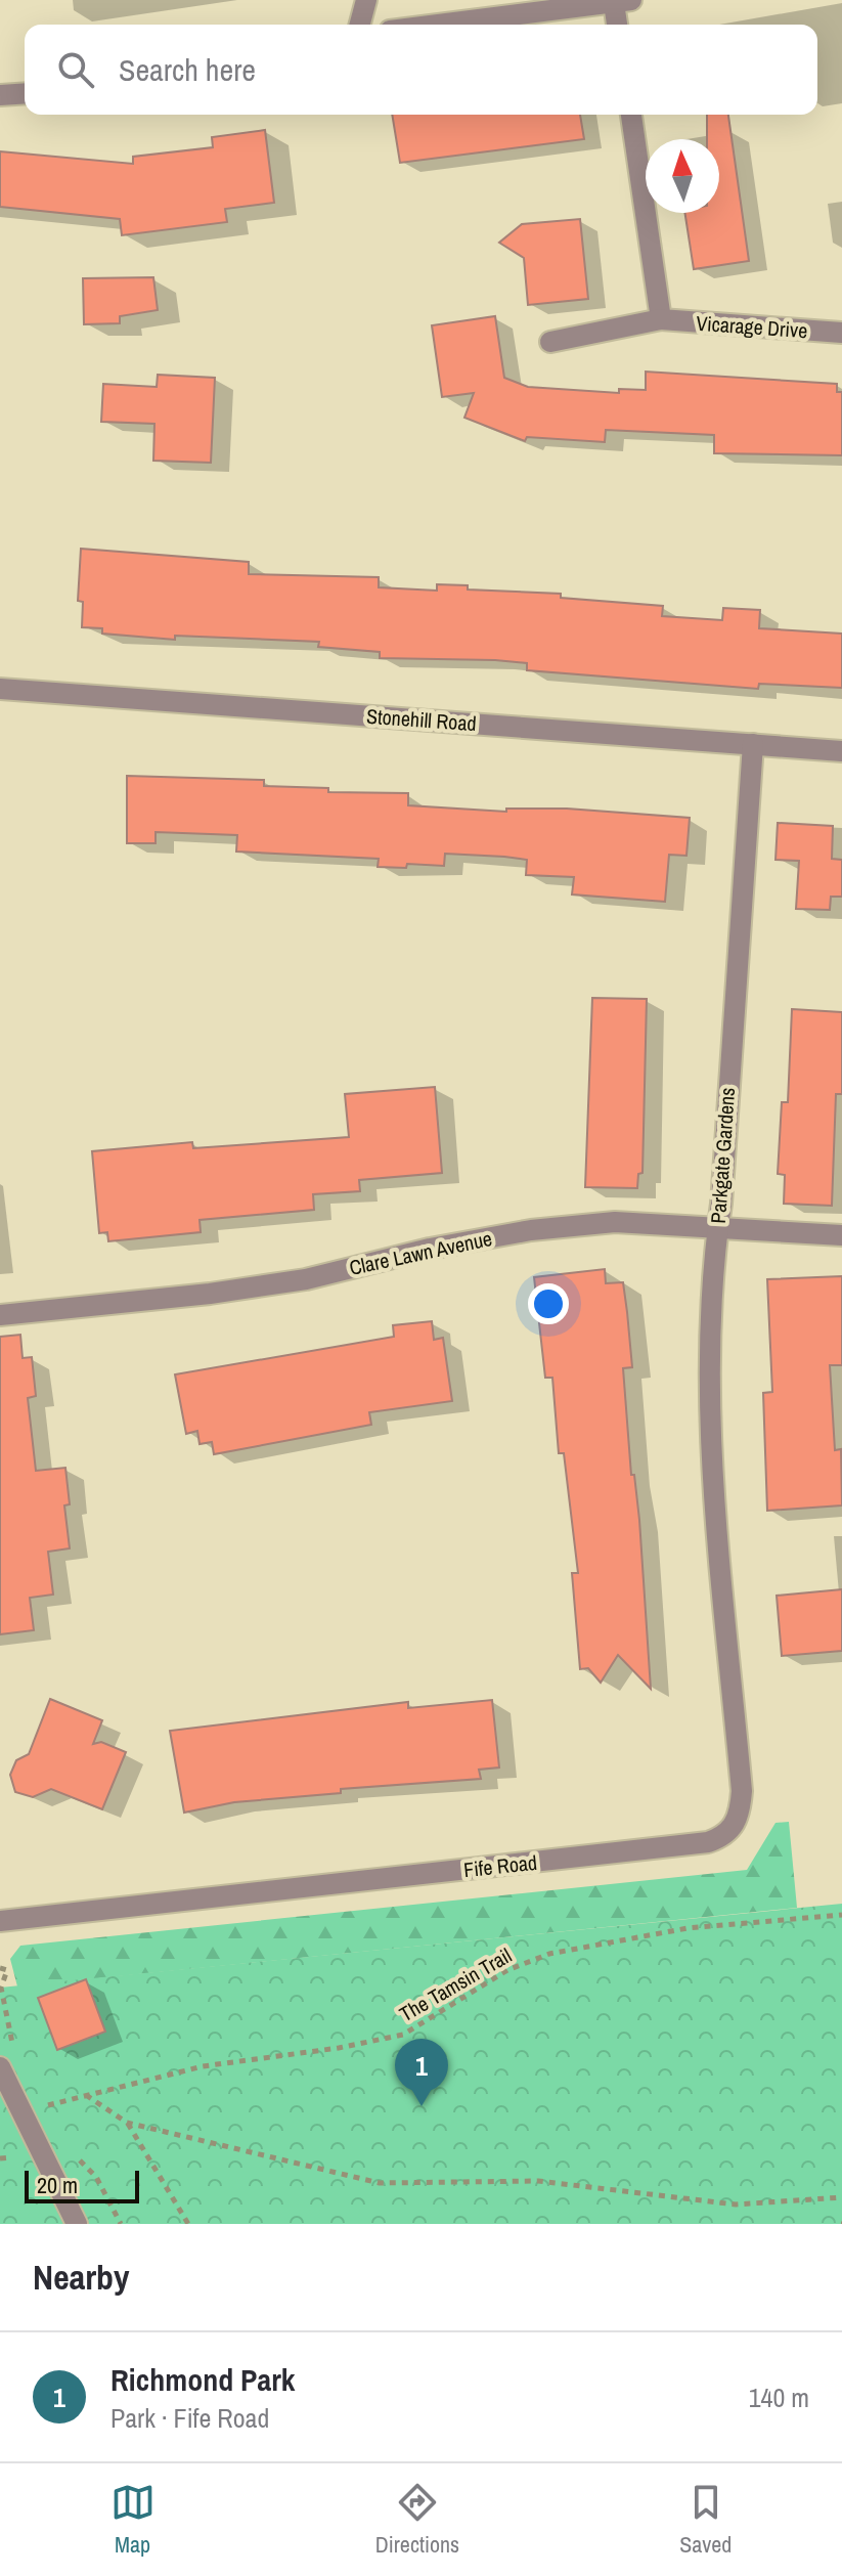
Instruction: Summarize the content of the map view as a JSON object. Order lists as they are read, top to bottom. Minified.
{"streets":{"street":["Vicarage Drive","Stonehill Road","Parkgate Gardens","Clare Lawn Avenue","Fife Road"],"path":["The Tamsin Trail"]},"crossings":[["Stonehill Road","Parkgate Gardens"],["Parkgate Gardens","Clare Lawn Avenue"],["Parkgate Gardens","Fife Road"]],"scale_bar":"20 m","north":"top","page":{"search":"Search here","pins":"1","scale":"20 m","heading":"Nearby","list":[{"mark":"1","name":"Richmond Park","note":"Park · Fife Road","value":"140 m"}],"nav":["Map","Directions","Saved"]}}
